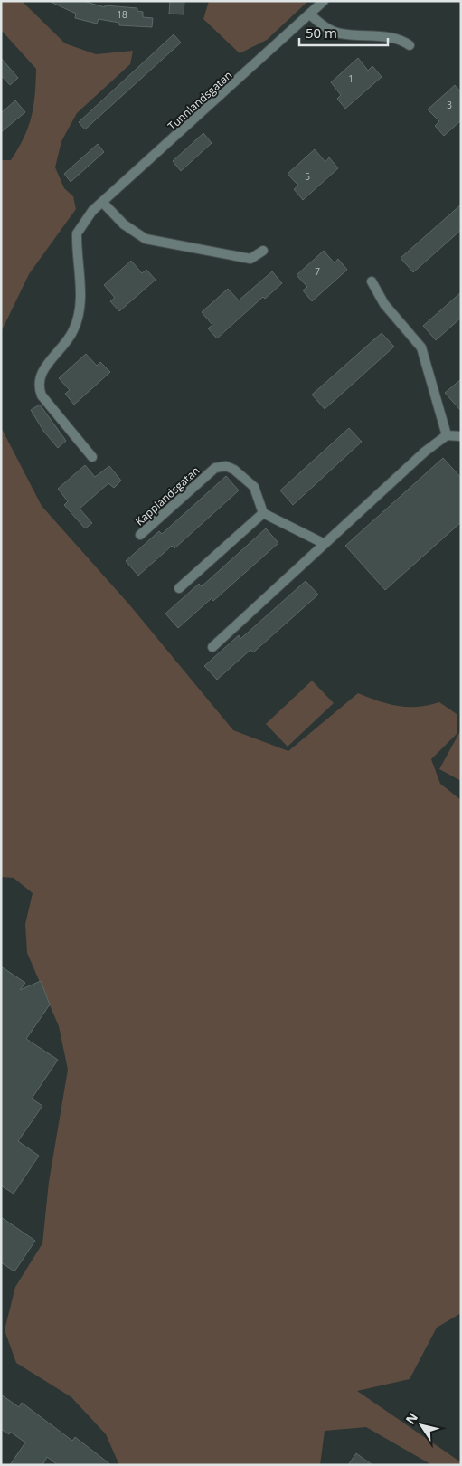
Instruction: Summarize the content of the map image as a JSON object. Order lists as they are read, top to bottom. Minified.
{"streets":{"street":["Tunnlandsgatan","Kapplandsgatan"]},"house_numbers":["18","1","3","5","7"],"scale_bar":"50 m","north":"top left"}
